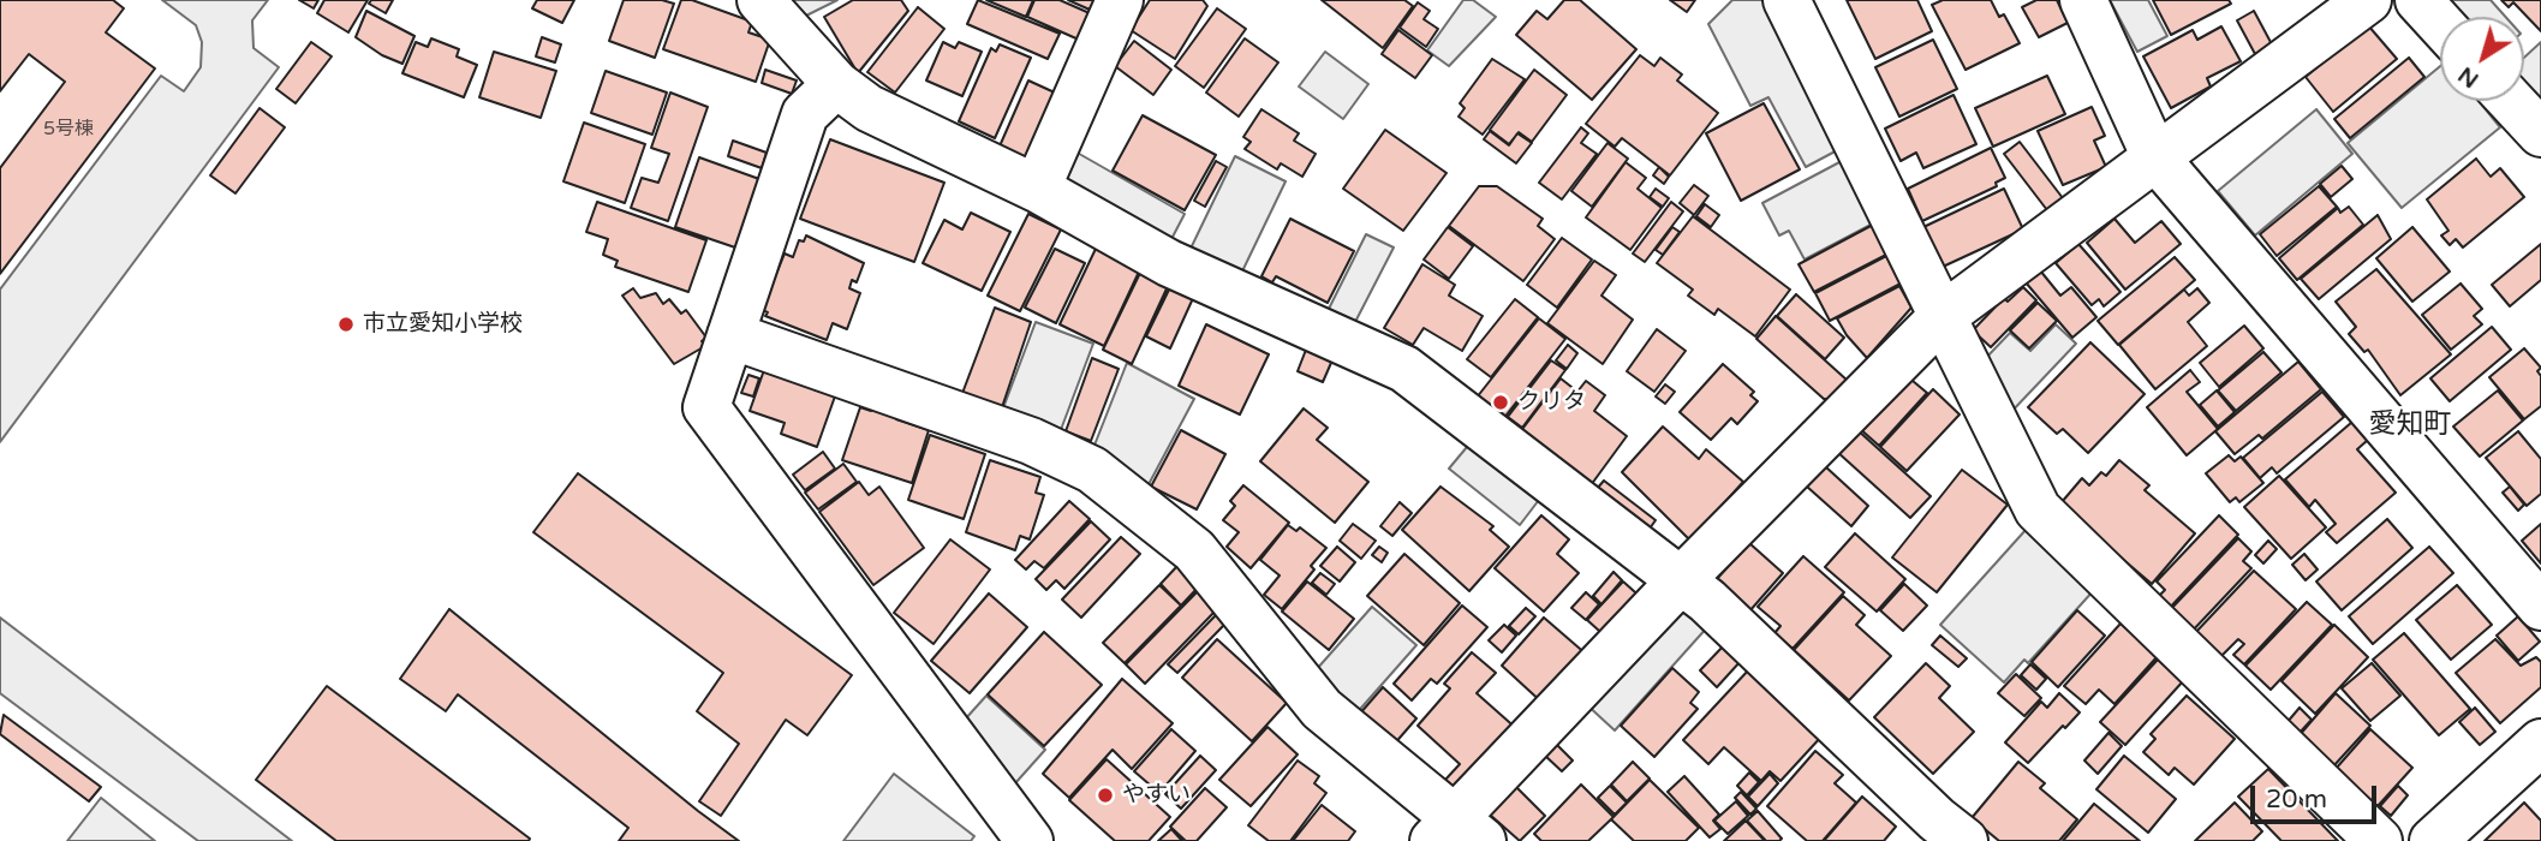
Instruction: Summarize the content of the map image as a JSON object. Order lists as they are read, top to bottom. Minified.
{"districts":["愛知町"],"places":["市立愛知小学校","クリタ","やすい"],"house_numbers":["5号棟"],"scale_bar":"20 m","north":"bottom left"}
